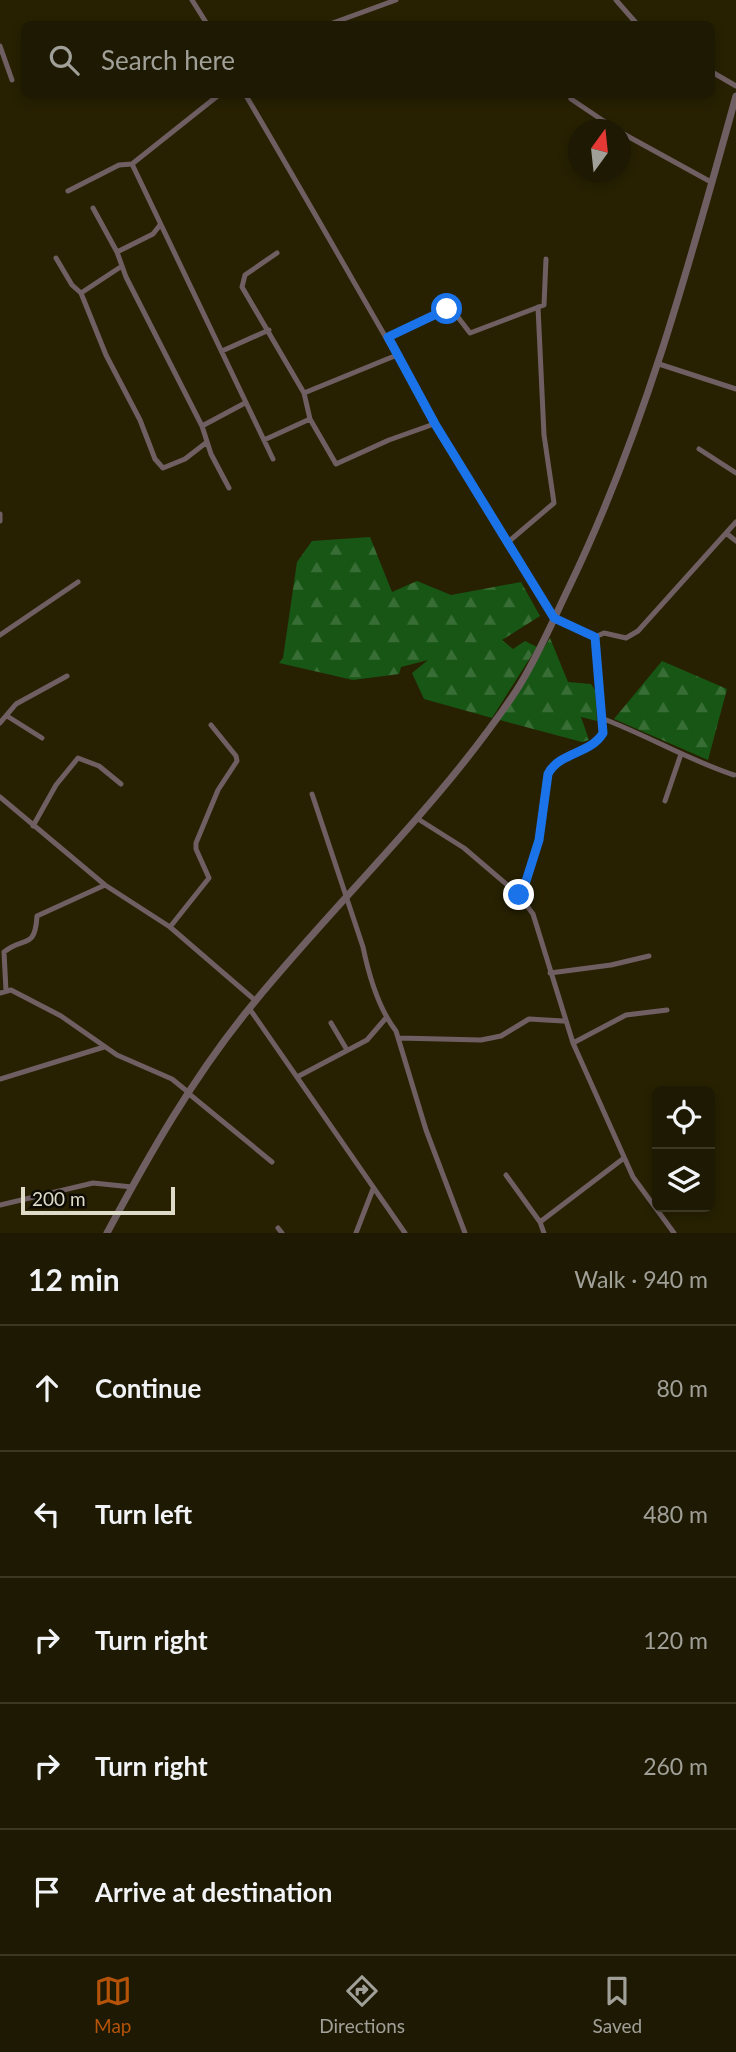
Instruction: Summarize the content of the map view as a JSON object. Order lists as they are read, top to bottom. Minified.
{"scale_bar":"200 m","north":"top","page":{"search":"Search here","scale":"200 m","heading":["12 min","Walk · 940 m"],"list":[["Continue","80 m"],["Turn left","480 m"],["Turn right","120 m"],["Turn right","260 m"],"Arrive at destination"],"nav":["Map","Directions","Saved"]}}
